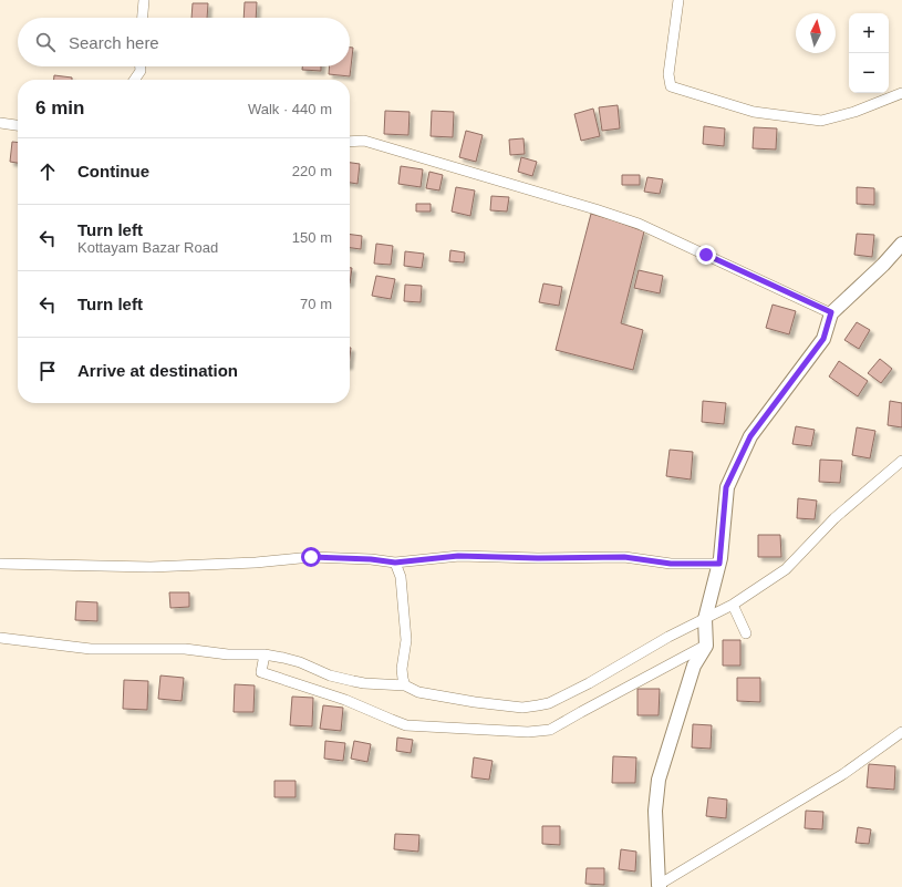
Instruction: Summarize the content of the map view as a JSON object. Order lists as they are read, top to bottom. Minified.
{"north":"top","page":{"map_buttons":["+","−"],"search":"Search here","heading":["6 min","Walk · 440 m"],"list":[["Continue","220 m"],["Turn left","Kottayam Bazar Road","150 m"],["Turn left","70 m"],"Arrive at destination"]}}
